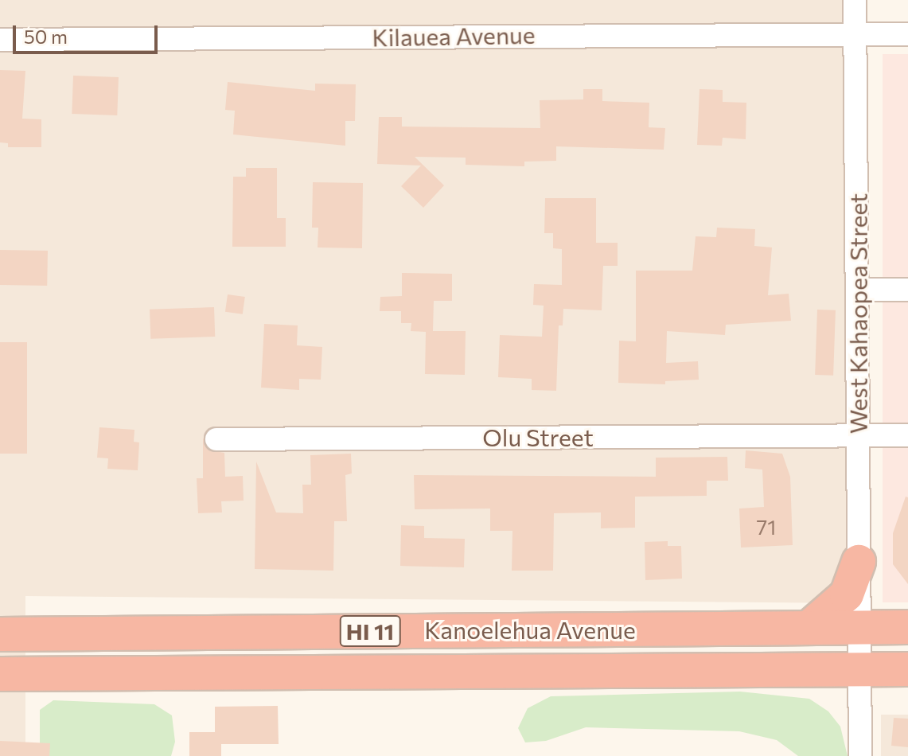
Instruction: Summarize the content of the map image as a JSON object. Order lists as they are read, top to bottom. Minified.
{"streets":{"highway":["Kanoelehua Avenue","HI 11"],"street":["Kilauea Avenue","West Kahaopea Street","Olu Street"]},"crossings":[["Kilauea Avenue","West Kahaopea Street"],["West Kahaopea Street","Olu Street"],["West Kahaopea Street","Kanoelehua Avenue"]],"house_numbers":["71"],"scale_bar":"50 m"}
